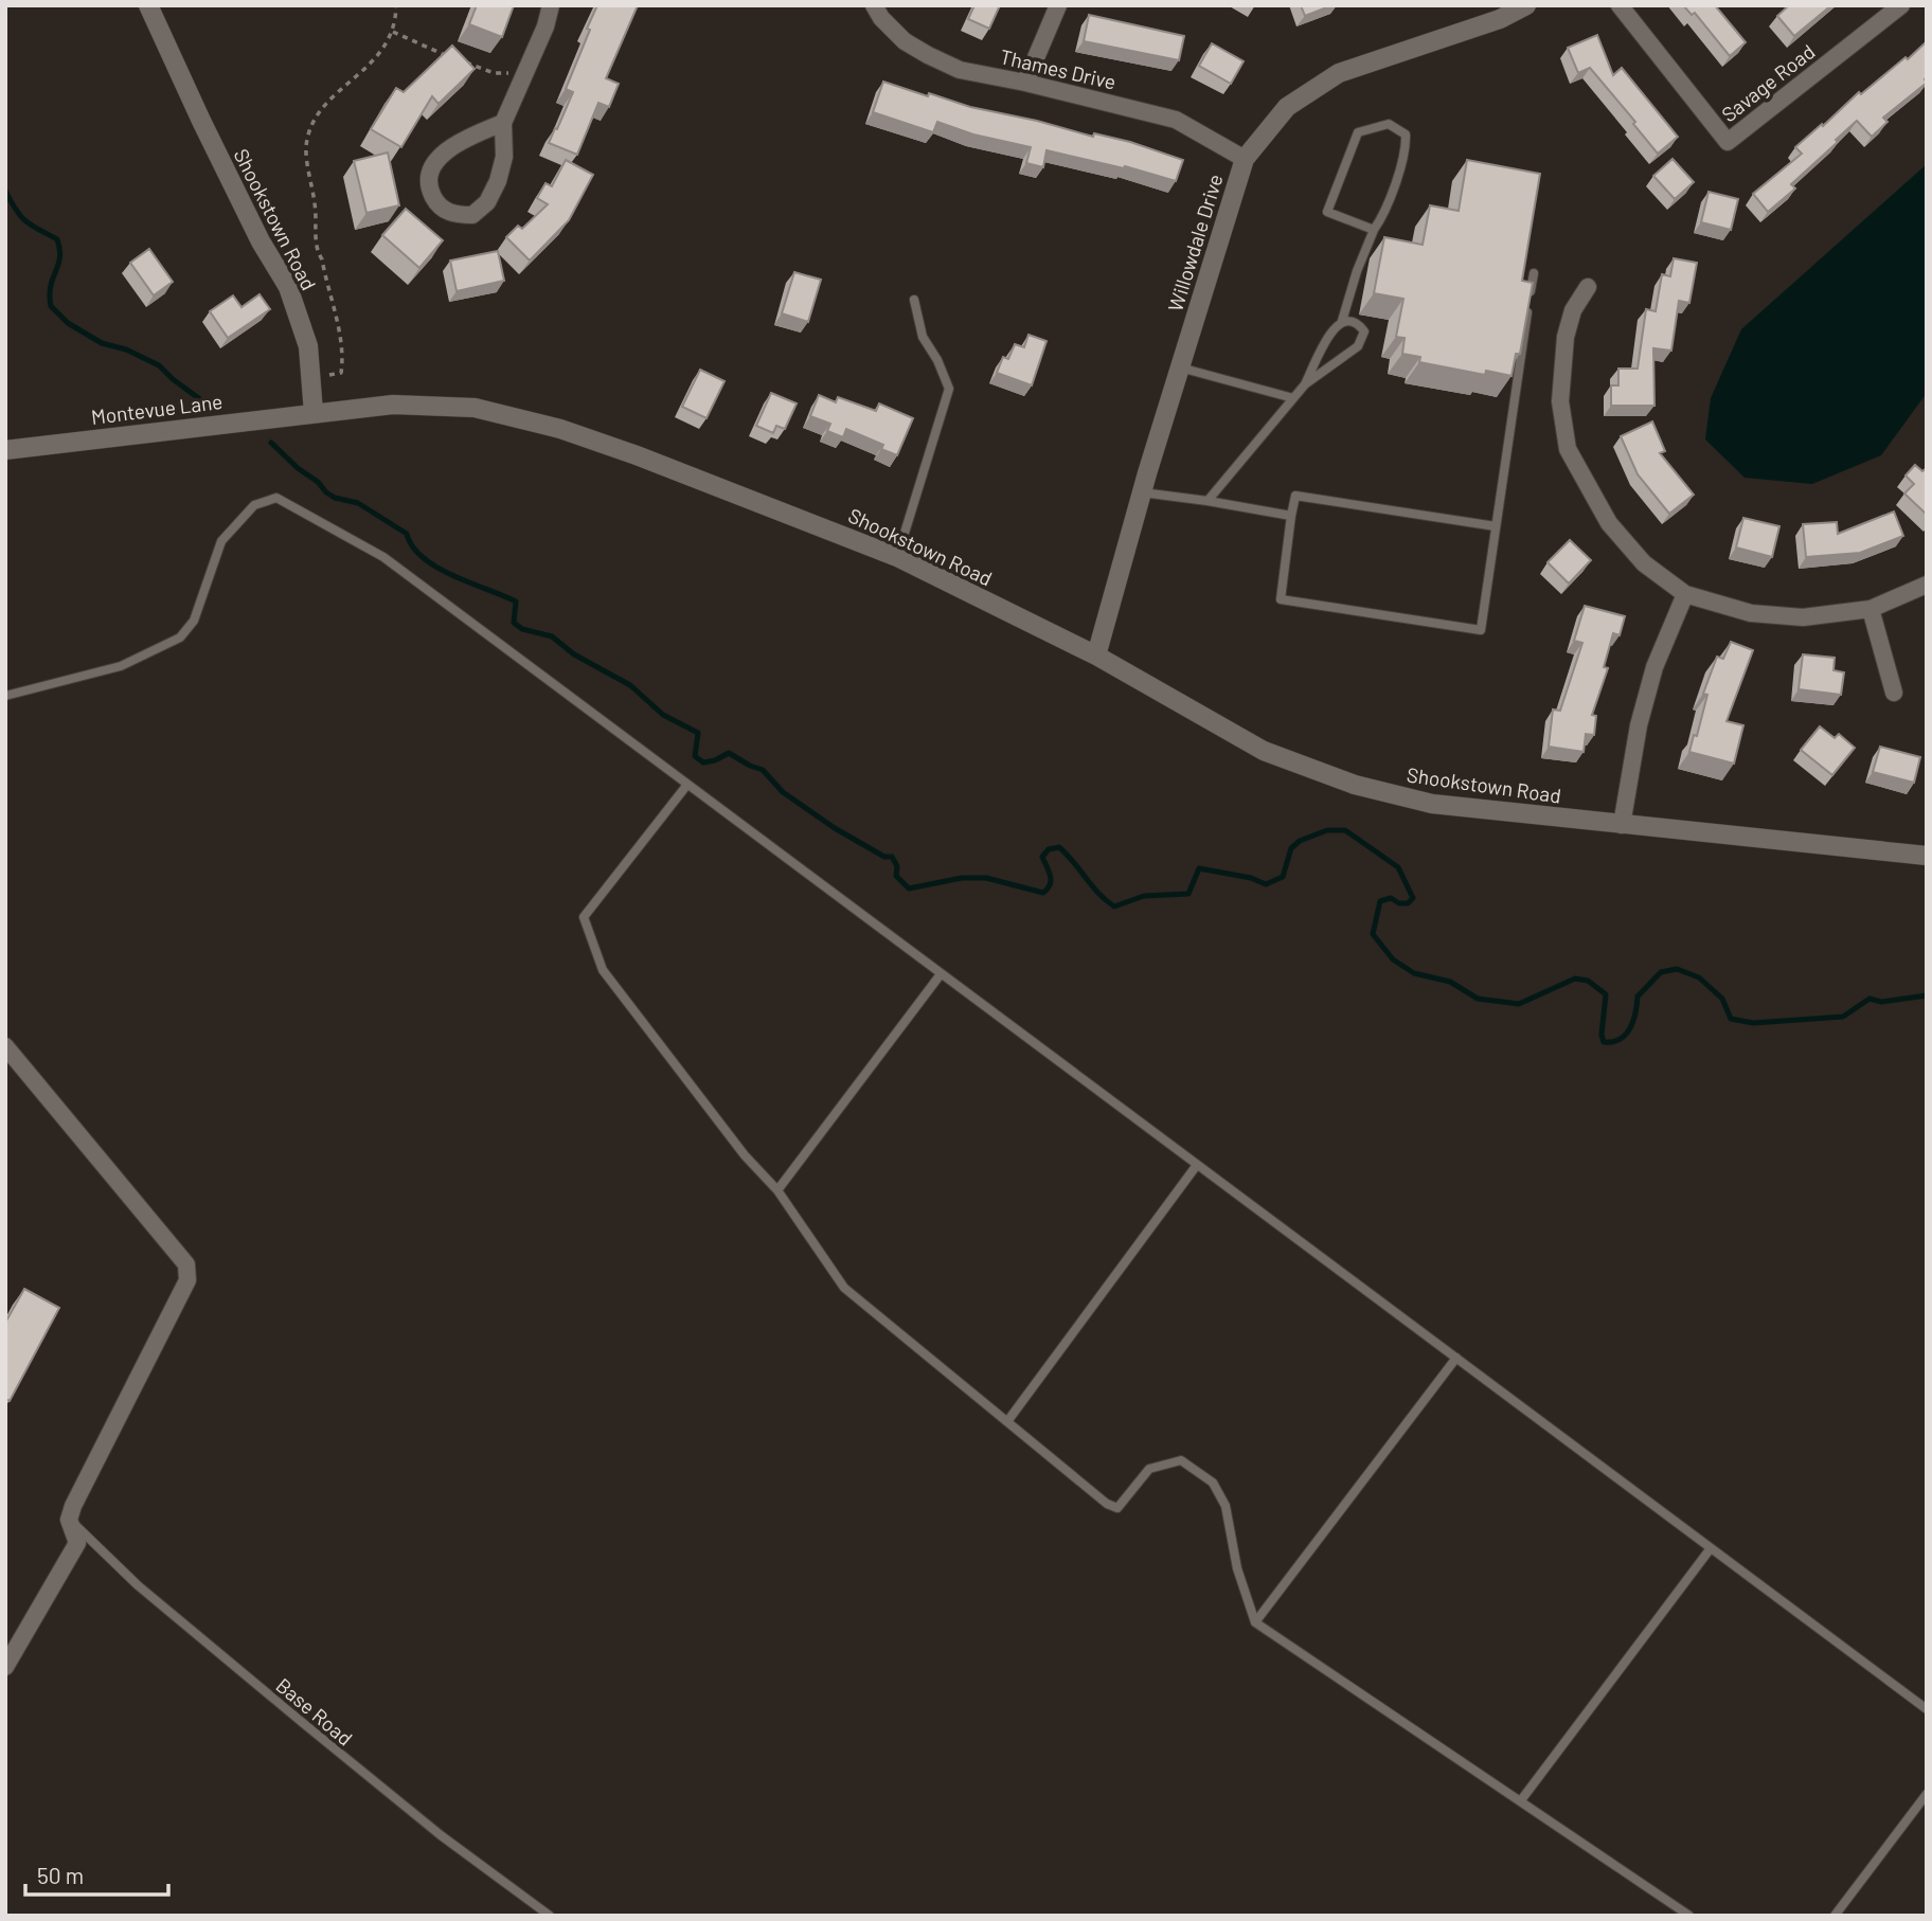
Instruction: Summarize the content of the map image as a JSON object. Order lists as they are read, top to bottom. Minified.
{"streets":{"street":["Thames Drive","Savage Road","Shookstown Road","Willowdale Drive","Montevue Lane"],"lane":["Base Road"]},"crossings":[["Thames Drive","Willowdale Drive"],["Shookstown Road","Willowdale Drive"],["Shookstown Road","Montevue Lane"]],"scale_bar":"50 m"}
